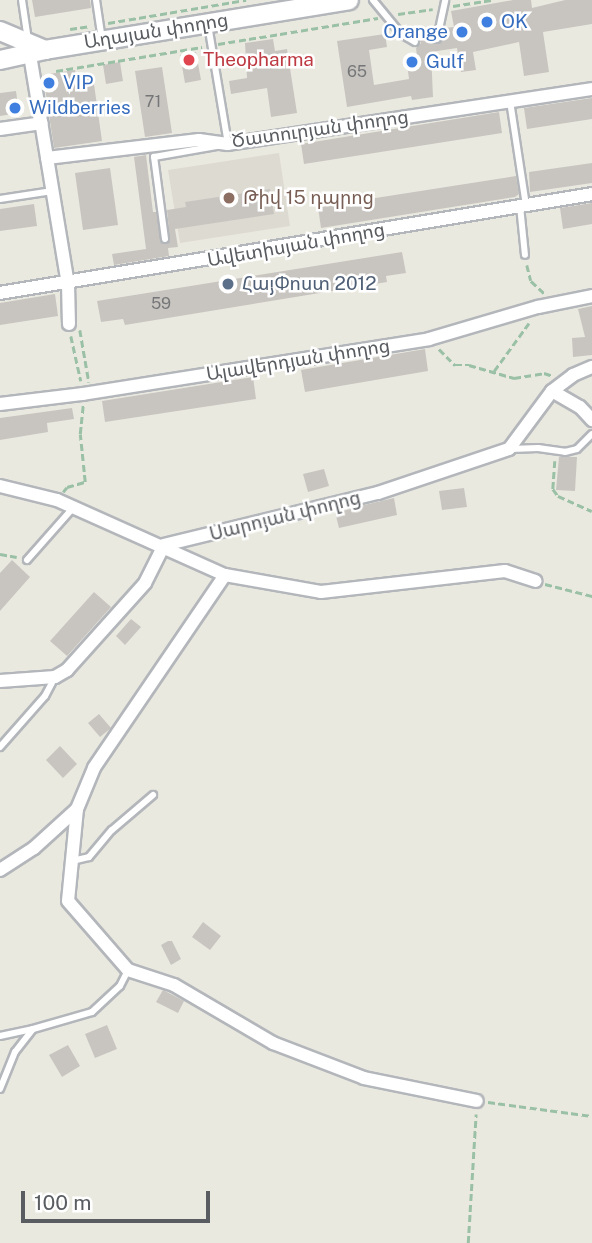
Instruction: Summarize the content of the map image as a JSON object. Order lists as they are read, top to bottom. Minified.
{"streets":{"main road":["Աղայան փողոց"],"street":["Ծատուրյան փողոց","Ավետիսյան փողոց","Ալավերդյան փողոց","Սարոյան փողոց"]},"places":["OK","Orange","Theopharma","Gulf","VIP","Wildberries","Թիվ 15 դպրոց","ՀայՓոստ 2012"],"house_numbers":["65","71","59"],"scale_bar":"100 m"}
